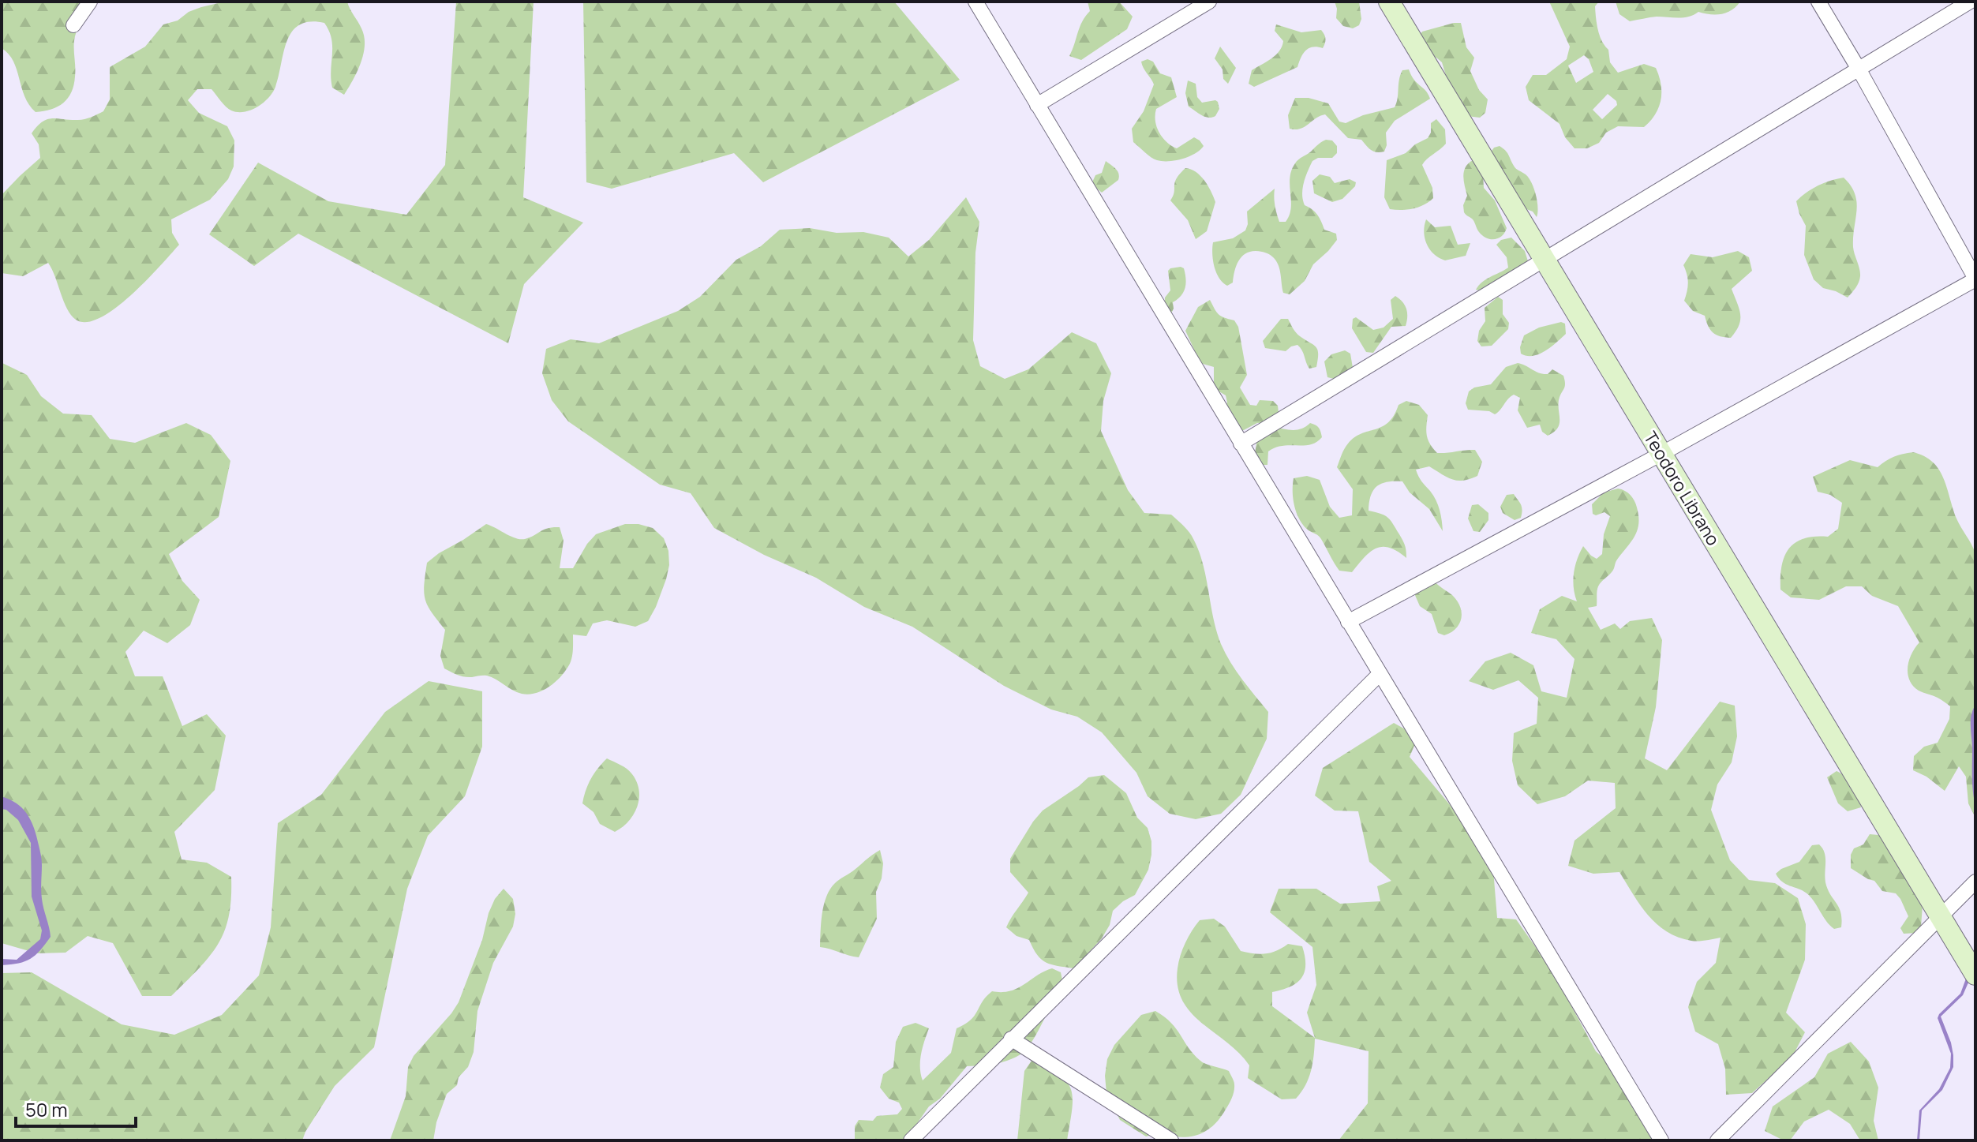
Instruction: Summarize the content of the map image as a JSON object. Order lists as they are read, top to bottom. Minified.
{"streets":{"main road":["Teodoro Librano"]},"scale_bar":"50 m"}
